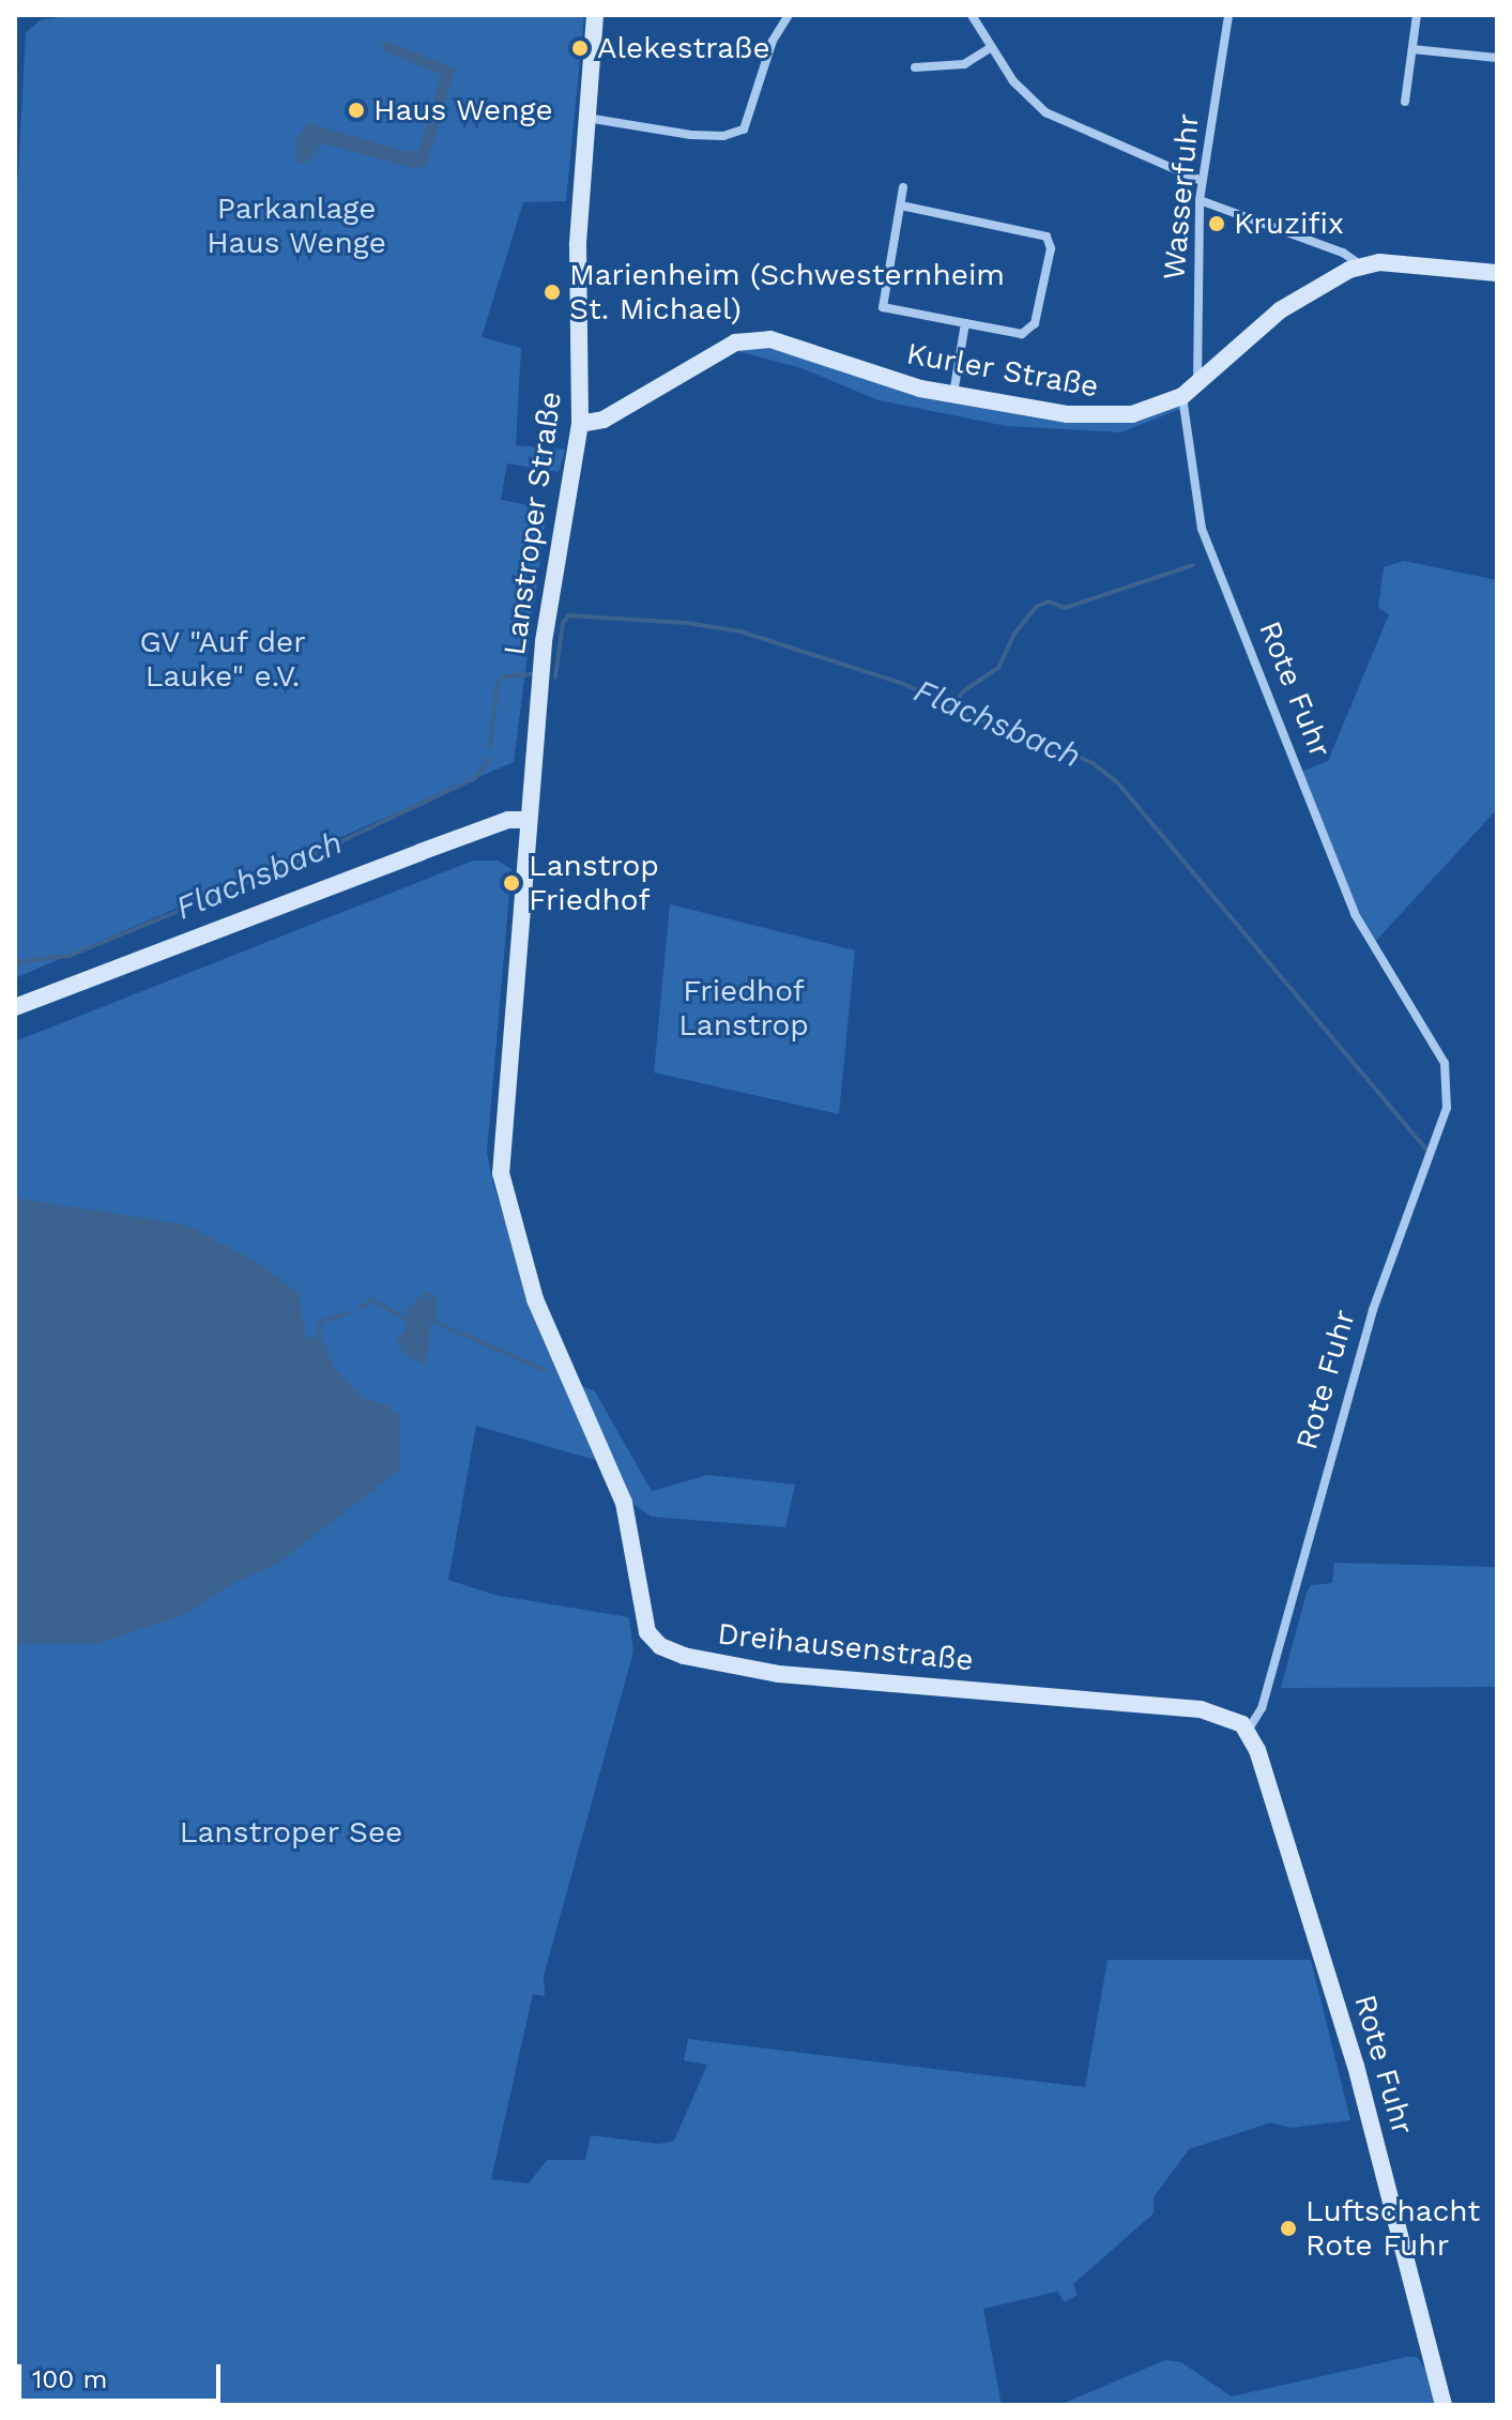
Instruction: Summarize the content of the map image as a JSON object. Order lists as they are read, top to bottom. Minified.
{"streets":{"main road":["Kurler Straße","Lanstroper Straße","Rote Fuhr","Dreihausenstraße"],"street":["Wasserfuhr"]},"crossings":[["Wasserfuhr","Kurler Straße"],["Kurler Straße","Lanstroper Straße"],["Kurler Straße","Rote Fuhr"],["Lanstroper Straße","Dreihausenstraße"],["Rote Fuhr","Dreihausenstraße"]],"water":["Flachsbach"],"parks":["Parkanlage Haus Wenge","GV \"Auf der Lauke\" e.V.","Friedhof Lanstrop","Lanstroper See"],"places":["Alekestraße","Haus Wenge","Kruzifix","Marienheim (Schwesternheim St. Michael)","Lanstrop Friedhof","Luftschacht Rote Fuhr"],"scale_bar":"100 m"}
